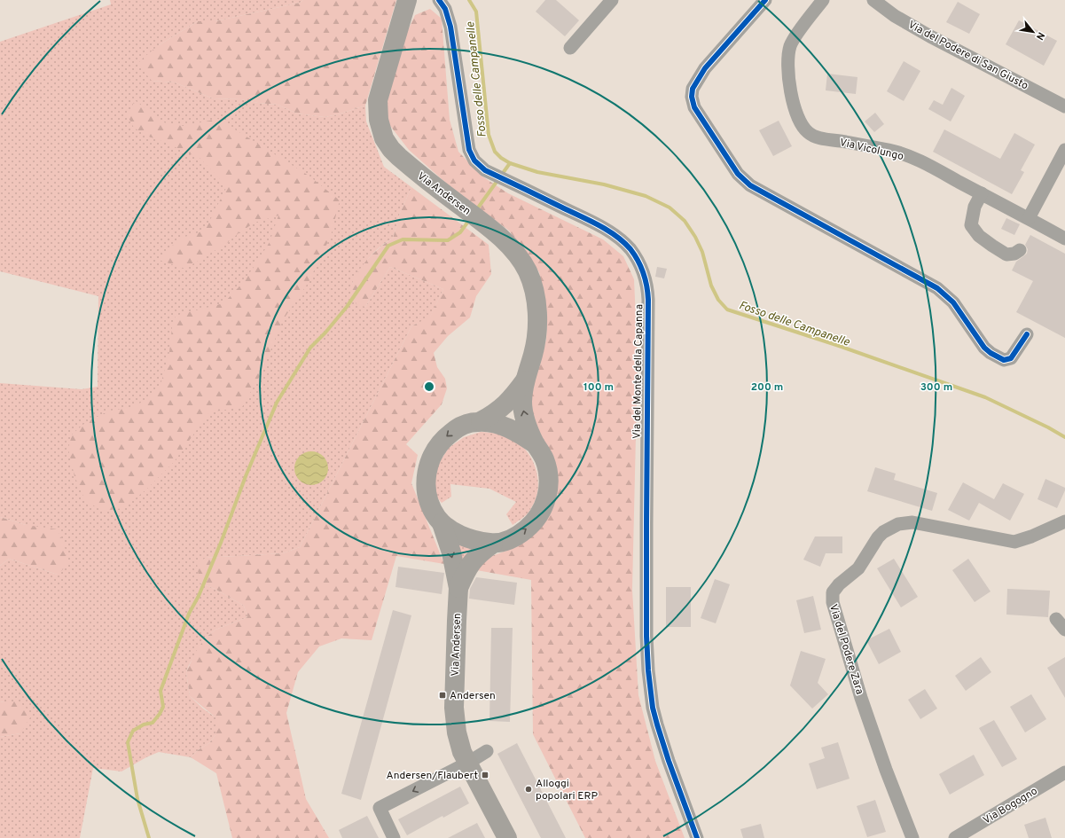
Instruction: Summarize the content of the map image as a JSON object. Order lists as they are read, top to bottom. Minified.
{"streets":{"street":["Via del Podere di San Giusto","Via Vicolungo","Via Andersen","Via del Monte della Capanna","Via del Podere Zara","Via Bogogno"]},"water":["Fosso delle Campanelle"],"places":{"transit":["Andersen","Andersen/Flaubert"],"other":["Alloggi popolari ERP"]},"north":"bottom right","rings":["100 m","200 m","300 m"]}
